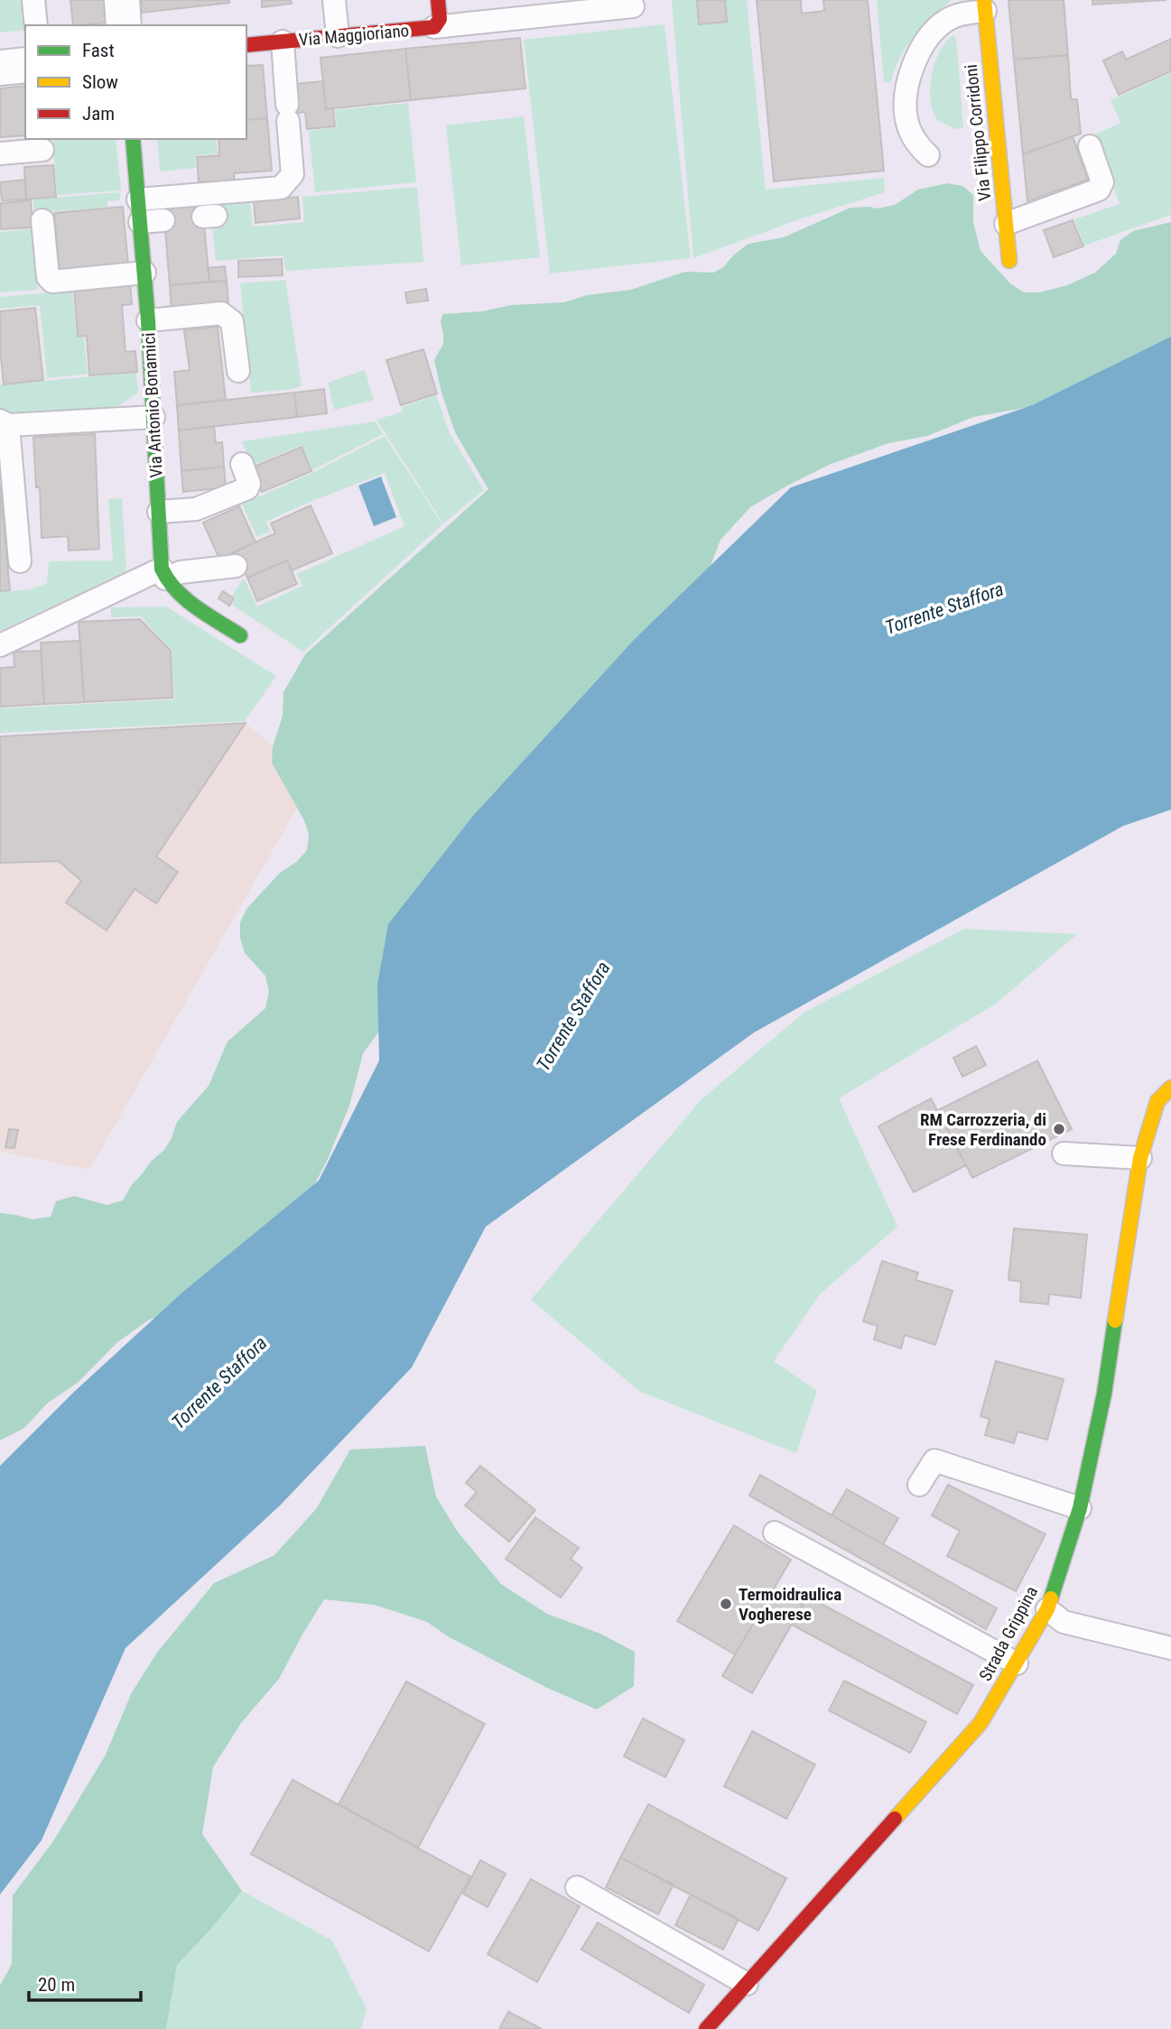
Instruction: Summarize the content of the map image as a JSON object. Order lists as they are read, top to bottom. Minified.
{"streets":{"street":["Via Maggioriano","Via Filippo Corridoni","Via Antonio Bonamici","Strada Grippina"]},"water":["Torrente Staffora"],"places":["RM Carrozzeria, di Frese Ferdinando","Termoidraulica Vogherese"],"legend":["Fast","Slow","Jam"],"scale_bar":"20 m"}
